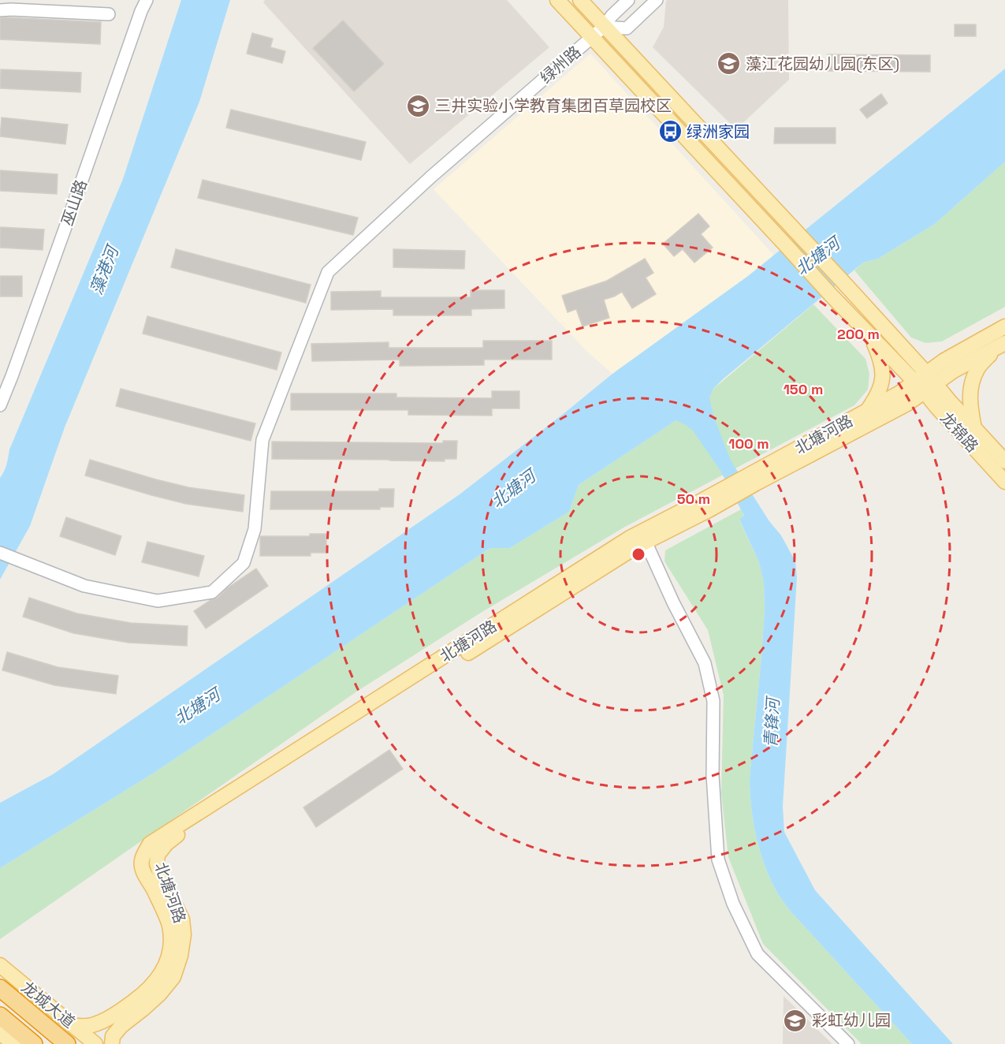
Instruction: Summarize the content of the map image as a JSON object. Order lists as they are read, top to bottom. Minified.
{"streets":{"main road":["龙锦路","北塘河路","龙城大道"],"street":["绿州路","巫山路"]},"crossings":[["龙锦路","北塘河路"],["北塘河路","龙城大道"]],"water":["北塘河","藻港河","青锋河"],"places":{"school or university":["藻江花园幼儿园(东区)","三井实验小学教育集团百草园校区","彩虹幼儿园"],"bus stop":["绿洲家园"]},"rings":["200 m","150 m","100 m","50 m"]}
